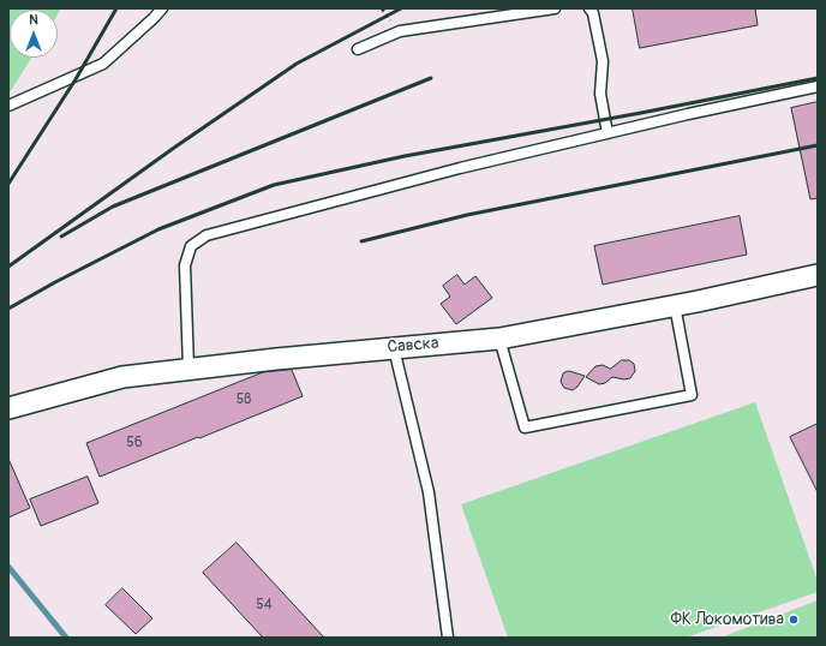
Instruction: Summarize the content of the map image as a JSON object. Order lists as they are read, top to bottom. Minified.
{"streets":{"street":["Савска"]},"places":["ФК Локомотива"],"house_numbers":["58","56","54"],"north":"top"}
